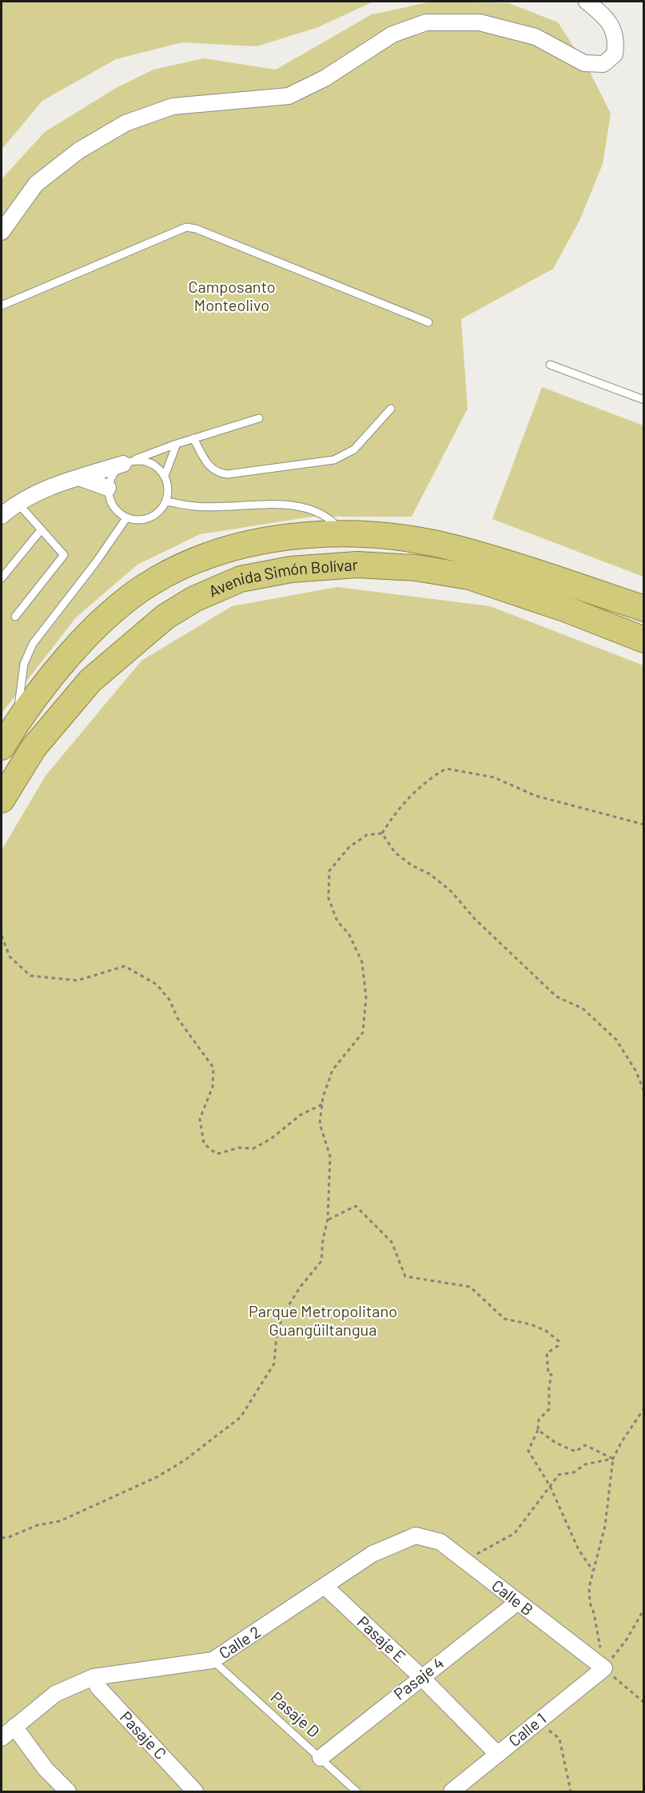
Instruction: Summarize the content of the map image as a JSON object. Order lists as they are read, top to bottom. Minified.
{"streets":{"highway":["Avenida Simón Bolívar"],"street":["Calle B","Pasaje E","Calle 2","Pasaje 4","Calle 1","Pasaje C"],"lane":["Pasaje D"]},"crossings":[["Calle B","Calle 2"],["Calle B","Pasaje 4"],["Calle B","Calle 1"],["Pasaje E","Calle 2"],["Pasaje E","Pasaje 4"],["Pasaje E","Calle 1"],["Calle 2","Pasaje D"],["Calle 2","Pasaje C"],["Pasaje 4","Pasaje D"]],"parks":["Camposanto Monteolivo","Parque Metropolitano Guangüiltangua"]}
